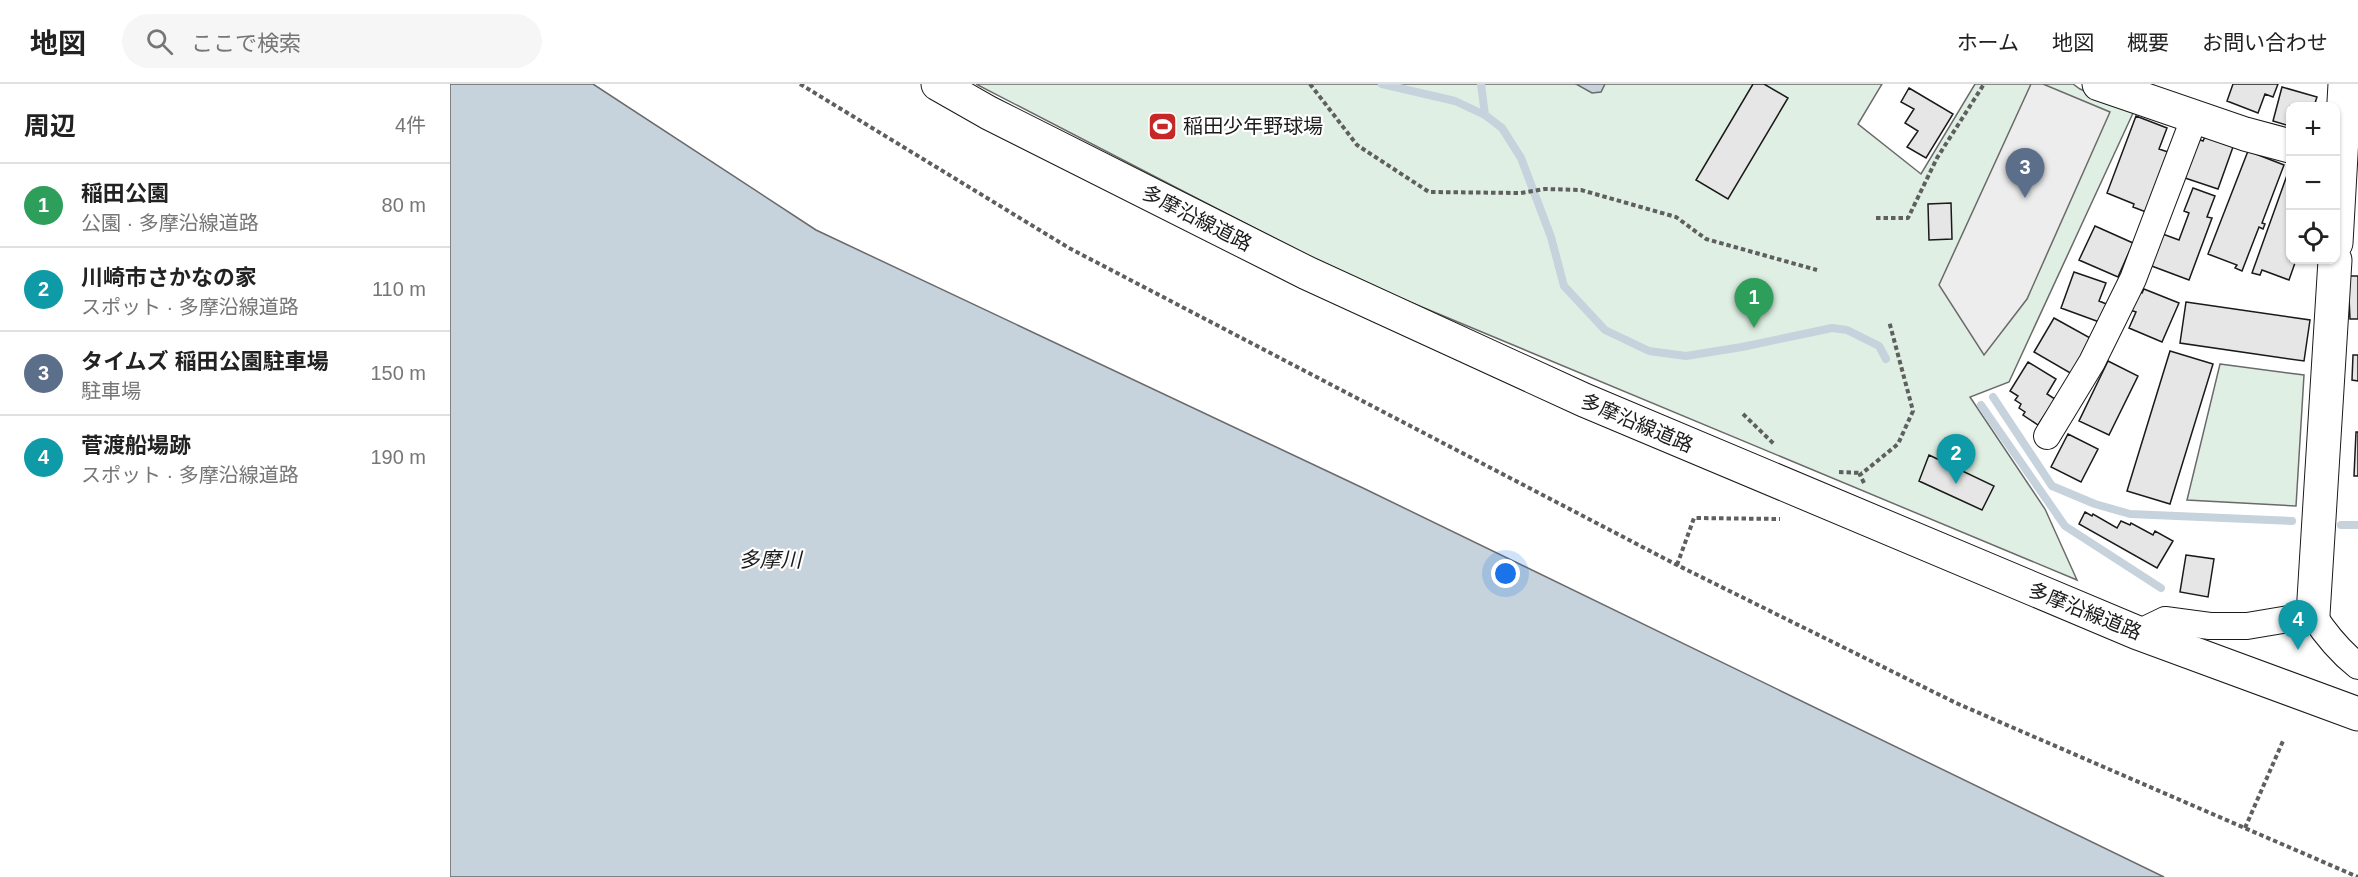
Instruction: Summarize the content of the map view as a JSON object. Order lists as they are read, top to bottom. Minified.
{"streets":{"street":["多摩沿線道路"]},"water":["多摩川"],"places":{"sports":["稲田少年野球場"]},"page":{"header":"地図","search":"ここで検索","nav":["ホーム","地図","概要","お問い合わせ"],"heading":["周辺","4件"],"map_buttons":["+","−"],"pins":["3","1","2","4"],"list":[{"mark":"1","name":"稲田公園","note":"公園 · 多摩沿線道路","value":"80 m"},{"mark":"2","name":"川崎市さかなの家","note":"スポット · 多摩沿線道路","value":"110 m"},{"mark":"3","name":"タイムズ 稲田公園駐車場","note":"駐車場","value":"150 m"},{"mark":"4","name":"菅渡船場跡","note":"スポット · 多摩沿線道路","value":"190 m"}]}}
